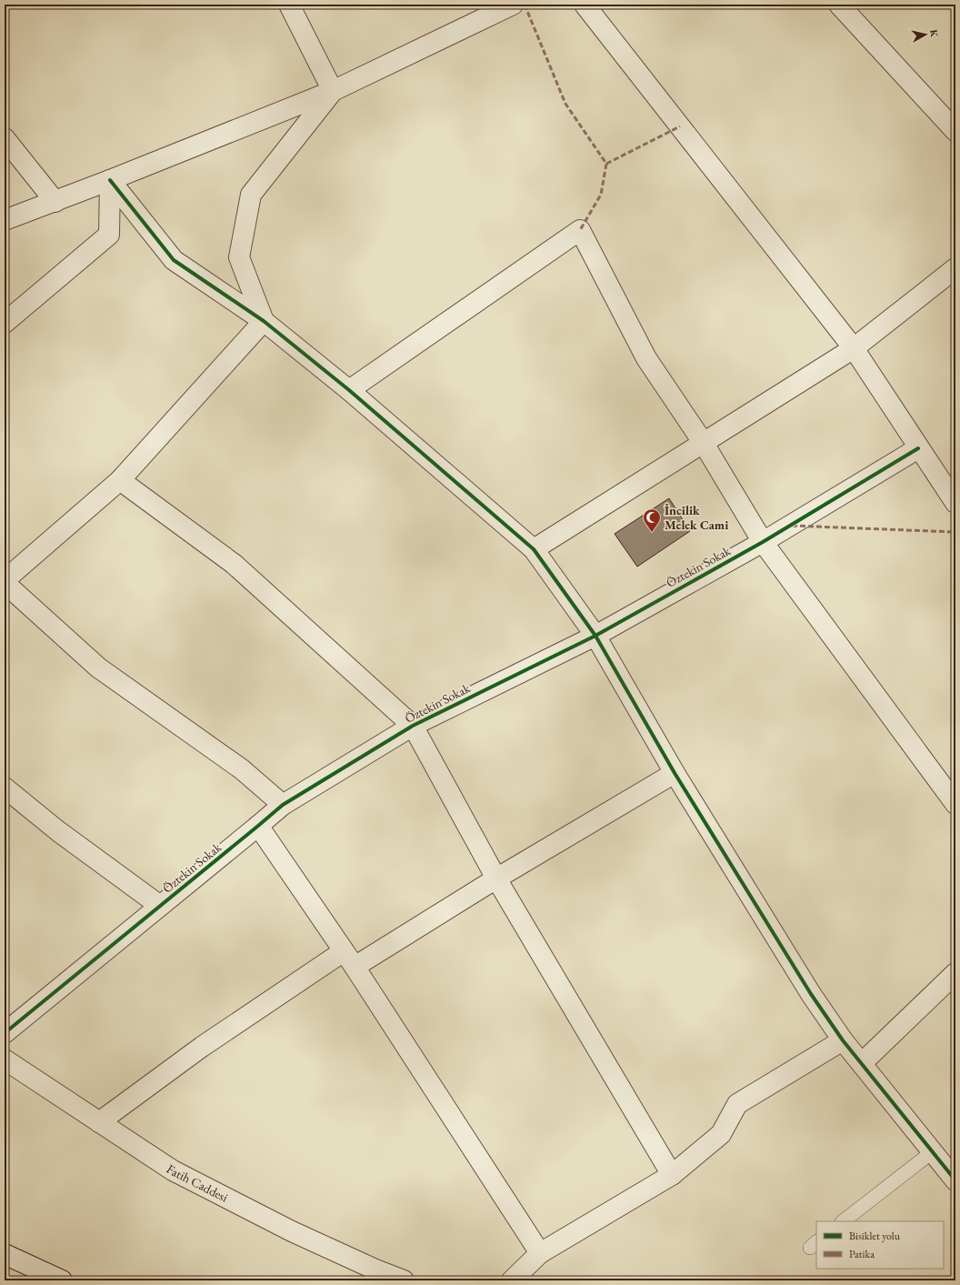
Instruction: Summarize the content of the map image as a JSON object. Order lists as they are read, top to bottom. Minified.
{"streets":{"street":["Öztekin Sokak","Fatih Caddesi"]},"places":{"mosque":["İncilik Melek Cami"]},"legend":["Bisiklet yolu","Patika"],"north":"right"}
